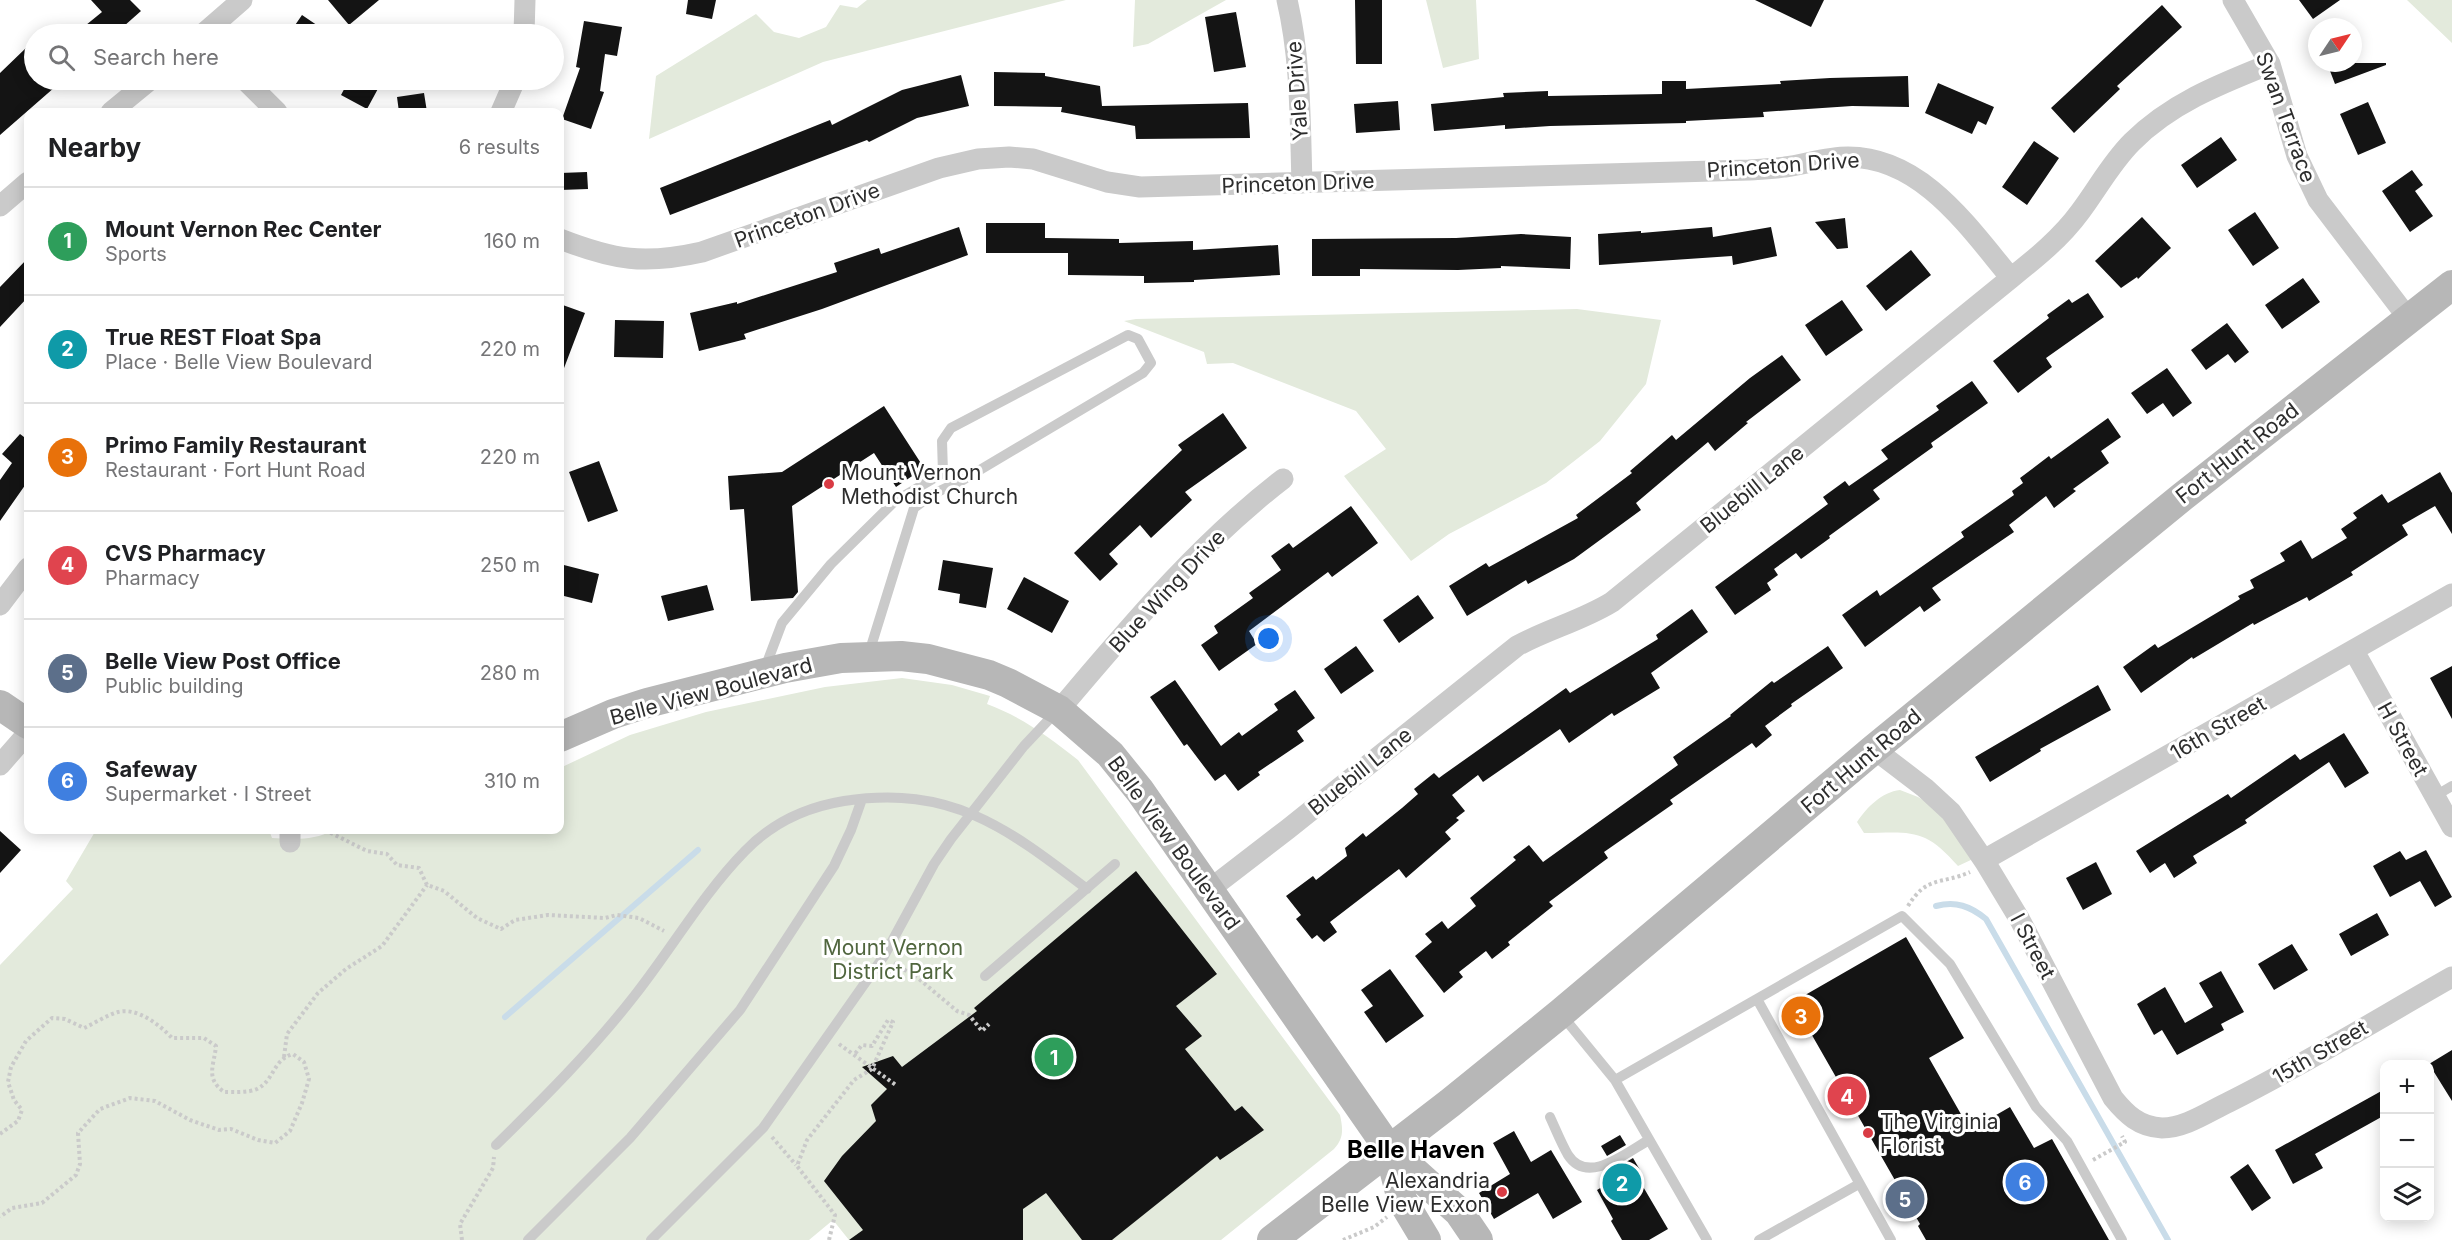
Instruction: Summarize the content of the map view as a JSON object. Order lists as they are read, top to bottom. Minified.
{"streets":{"main road":["Fort Hunt Road","Belle View Boulevard"],"street":["Yale Drive","Swan Terrace","Princeton Drive","Bluebill Lane","Blue Wing Drive","16th Street","H Street","I Street","15th Street"]},"crossings":[["Yale Drive","Princeton Drive"],["Swan Terrace","Fort Hunt Road"],["Swan Terrace","Bluebill Lane"],["Princeton Drive","Bluebill Lane"],["Fort Hunt Road","Belle View Boulevard"],["Fort Hunt Road","I Street"],["Bluebill Lane","Belle View Boulevard"],["Blue Wing Drive","Belle View Boulevard"],["16th Street","H Street"],["16th Street","I Street"],["I Street","15th Street"]],"districts":["Belle Haven"],"parks":["Mount Vernon District Park"],"places":["Mount Vernon Methodist Church","The Virginia Florist","Alexandria Belle View Exxon"],"north":"top right","page":{"search":"Search here","heading":["Nearby","6 results"],"list":[{"mark":"1","name":"Mount Vernon Rec Center","note":"Sports","value":"160 m"},{"mark":"2","name":"True REST Float Spa","note":"Place · Belle View Boulevard","value":"220 m"},{"mark":"3","name":"Primo Family Restaurant","note":"Restaurant · Fort Hunt Road","value":"220 m"},{"mark":"4","name":"CVS Pharmacy","note":"Pharmacy","value":"250 m"},{"mark":"5","name":"Belle View Post Office","note":"Public building","value":"280 m"},{"mark":"6","name":"Safeway","note":"Supermarket · I Street","value":"310 m"}],"pins":["3","1","4","6","2","5"],"map_buttons":["+","−"]}}
